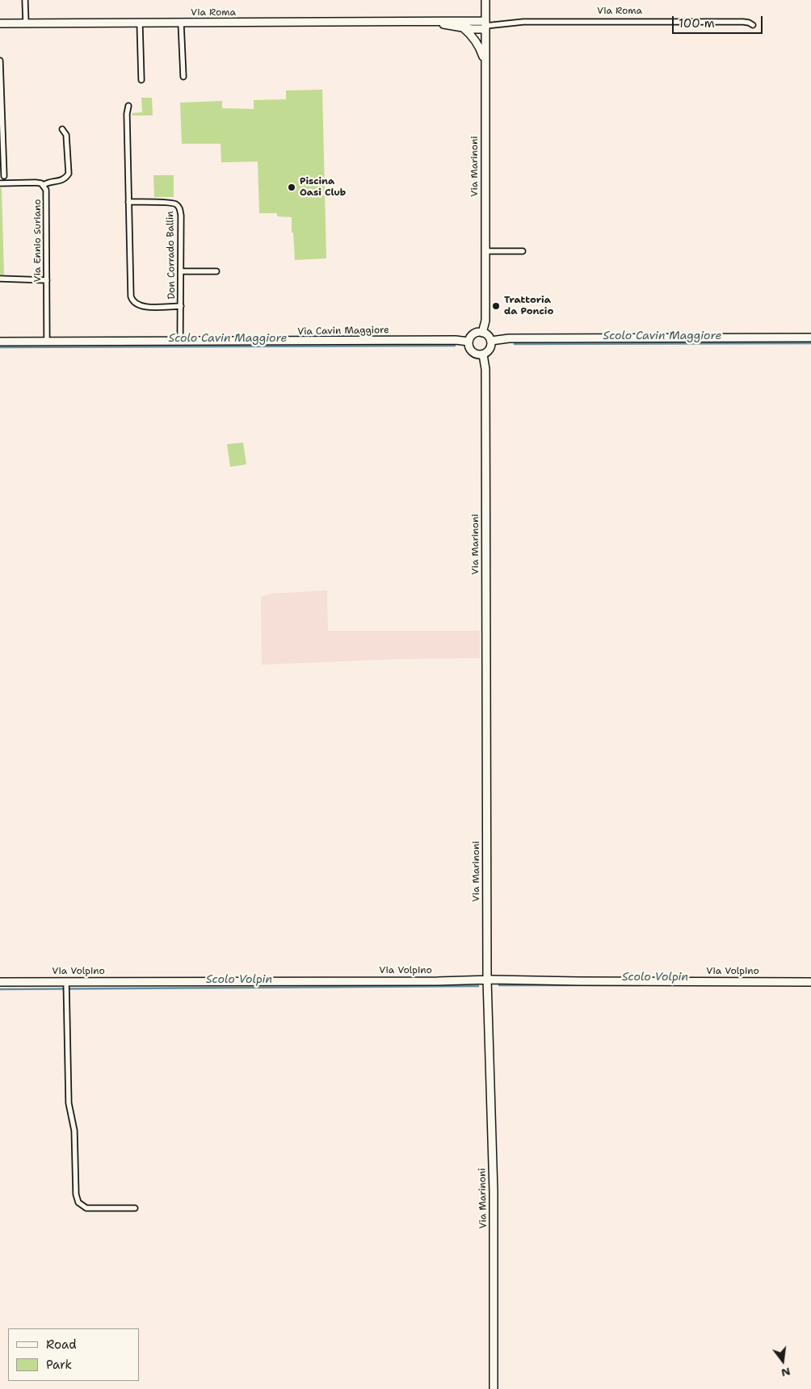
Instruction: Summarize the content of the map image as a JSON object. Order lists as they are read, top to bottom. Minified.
{"streets":{"street":["Via Roma","Via Marinoni","Via Ennio Suriano","Don Corrado Ballin","Via Cavin Maggiore","Via Volpino"]},"crossings":[["Via Roma","Via Marinoni"],["Via Marinoni","Via Cavin Maggiore"],["Via Marinoni","Via Volpino"],["Via Ennio Suriano","Via Cavin Maggiore"],["Don Corrado Ballin","Via Cavin Maggiore"]],"water":["Scolo Cavin Maggiore","Scolo Volpin"],"places":["Piscina Oasi Club","Trattoria da Poncio"],"legend":["Road","Park"],"scale_bar":"100 m","north":"bottom"}
